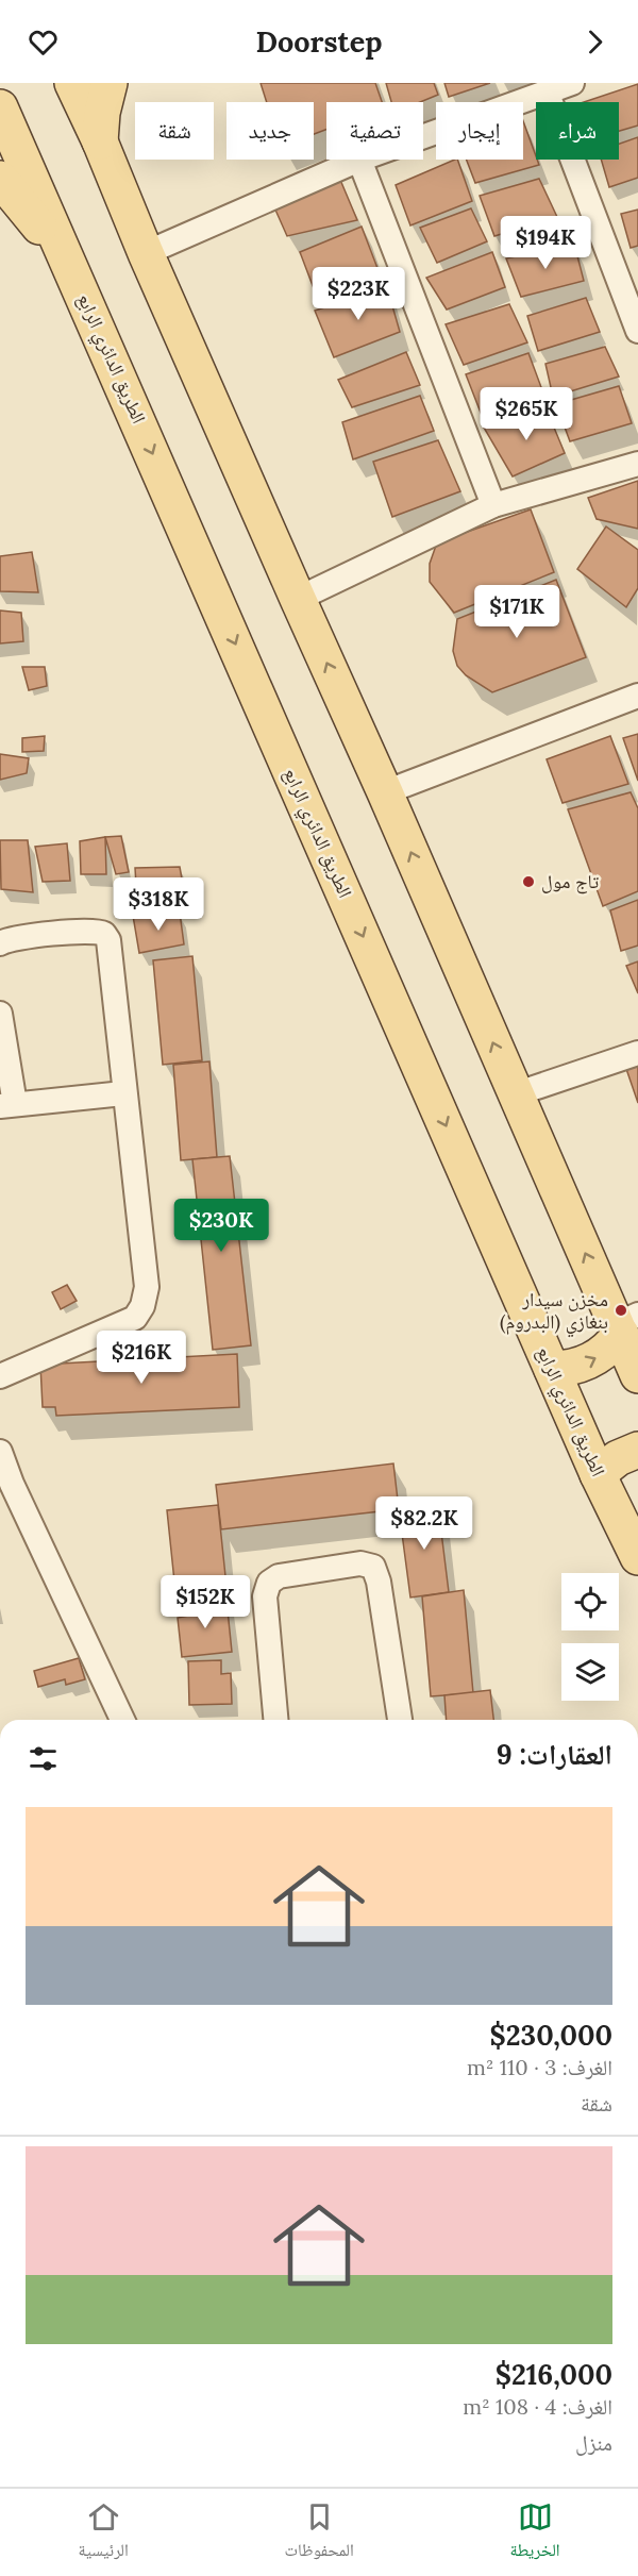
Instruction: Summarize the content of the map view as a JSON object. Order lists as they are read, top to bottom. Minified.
{"streets":{"main road":["الطريق الدائري الرابع"]},"places":["تاج مول","مخزن سيدار بنغازي (البدروم)"],"page":{"header":"Doorstep","chip":["شراء","إيجار","تصفية","جديد","شقة"],"price":["$194K","$223K","$265K","$171K","$318K","$230K","$216K","$82.2K","$152K"],"heading":"العقارات: 9","list":[{"name":"$230,000","note":"الغرف: 3 · 110 m² · شقة"},{"name":"$216,000","note":"الغرف: 4 · 108 m² · منزل"}],"tabs":["الخريطة","المحفوظات","الرئيسية"]}}
